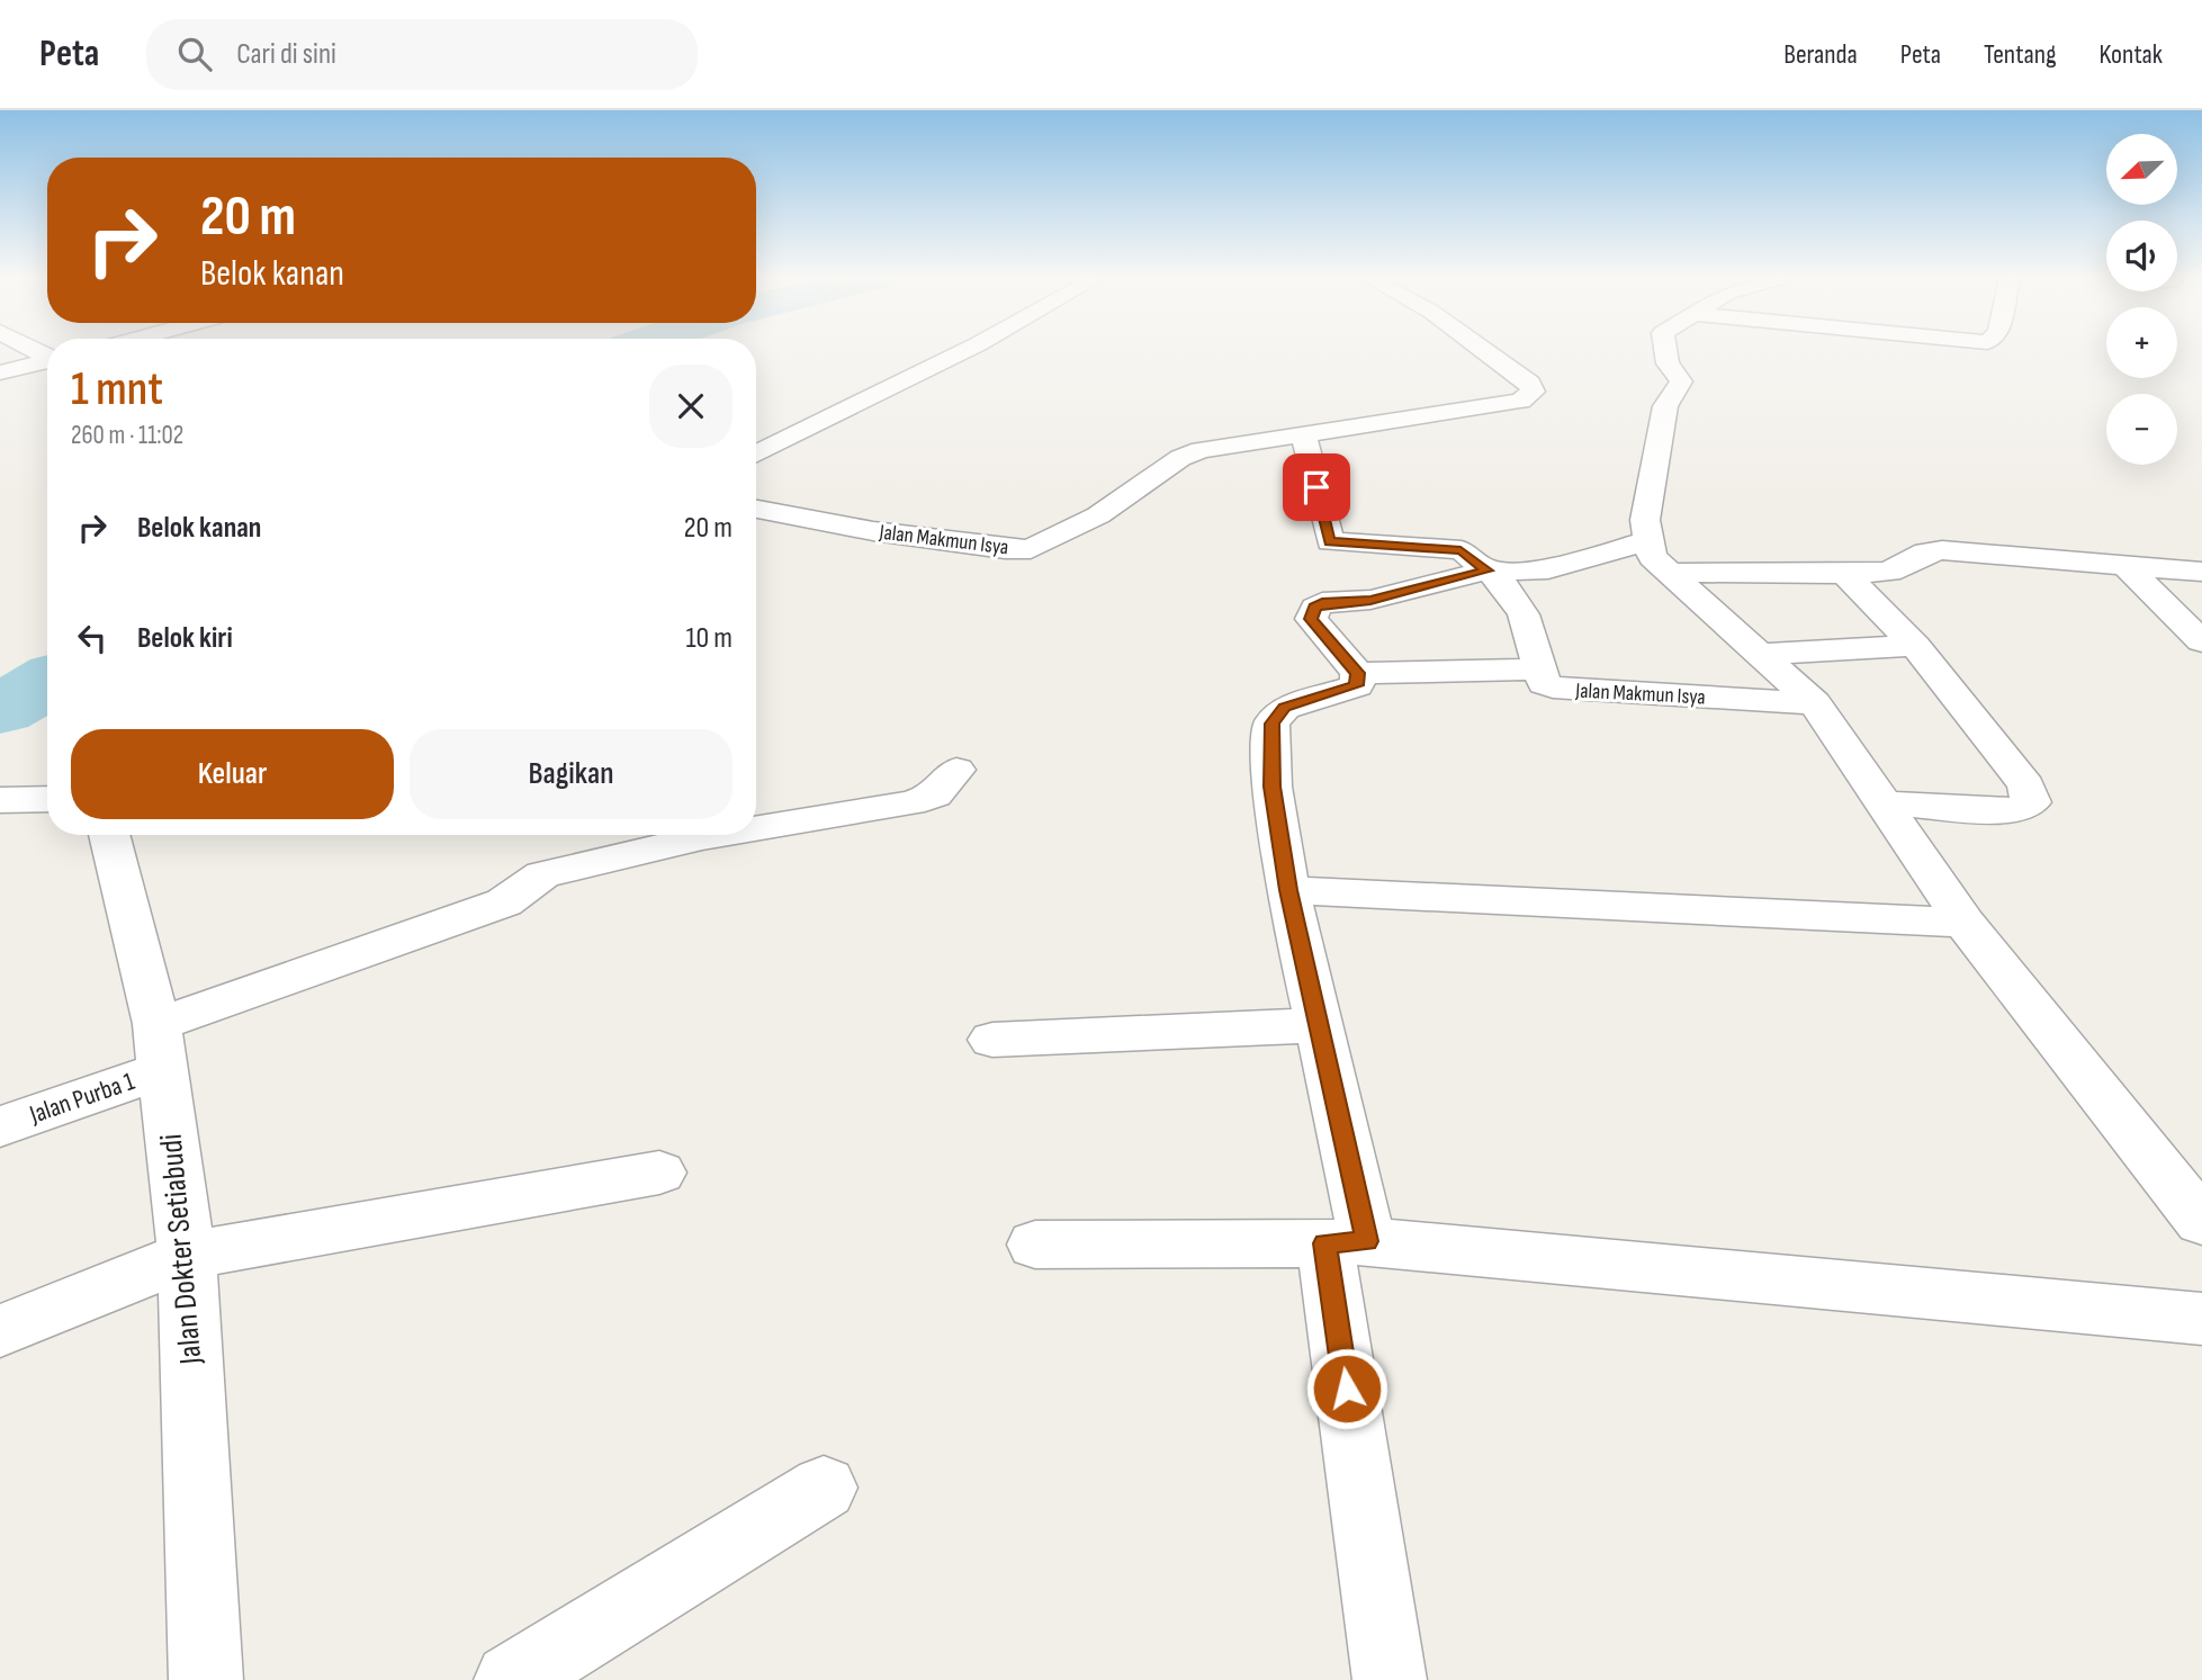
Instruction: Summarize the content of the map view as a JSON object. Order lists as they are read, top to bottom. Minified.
{"streets":{"street":["Jalan Makmun Isya","Jalan Purba 1","Jalan Dokter Setiabudi"]},"crossings":[["Jalan Purba 1","Jalan Dokter Setiabudi"]],"north":"bottom left","page":{"header":"Peta","search":"Cari di sini","nav":["Beranda","Peta","Tentang","Kontak"],"map_buttons":["+","−"],"turn":["20 m","Belok kanan"],"heading":["1 mnt","260 m · 11:02"],"list":[{"name":"Belok kanan","value":"20 m"},{"name":"Belok kiri","value":"10 m"}],"buttons":["Keluar","Bagikan"]}}
